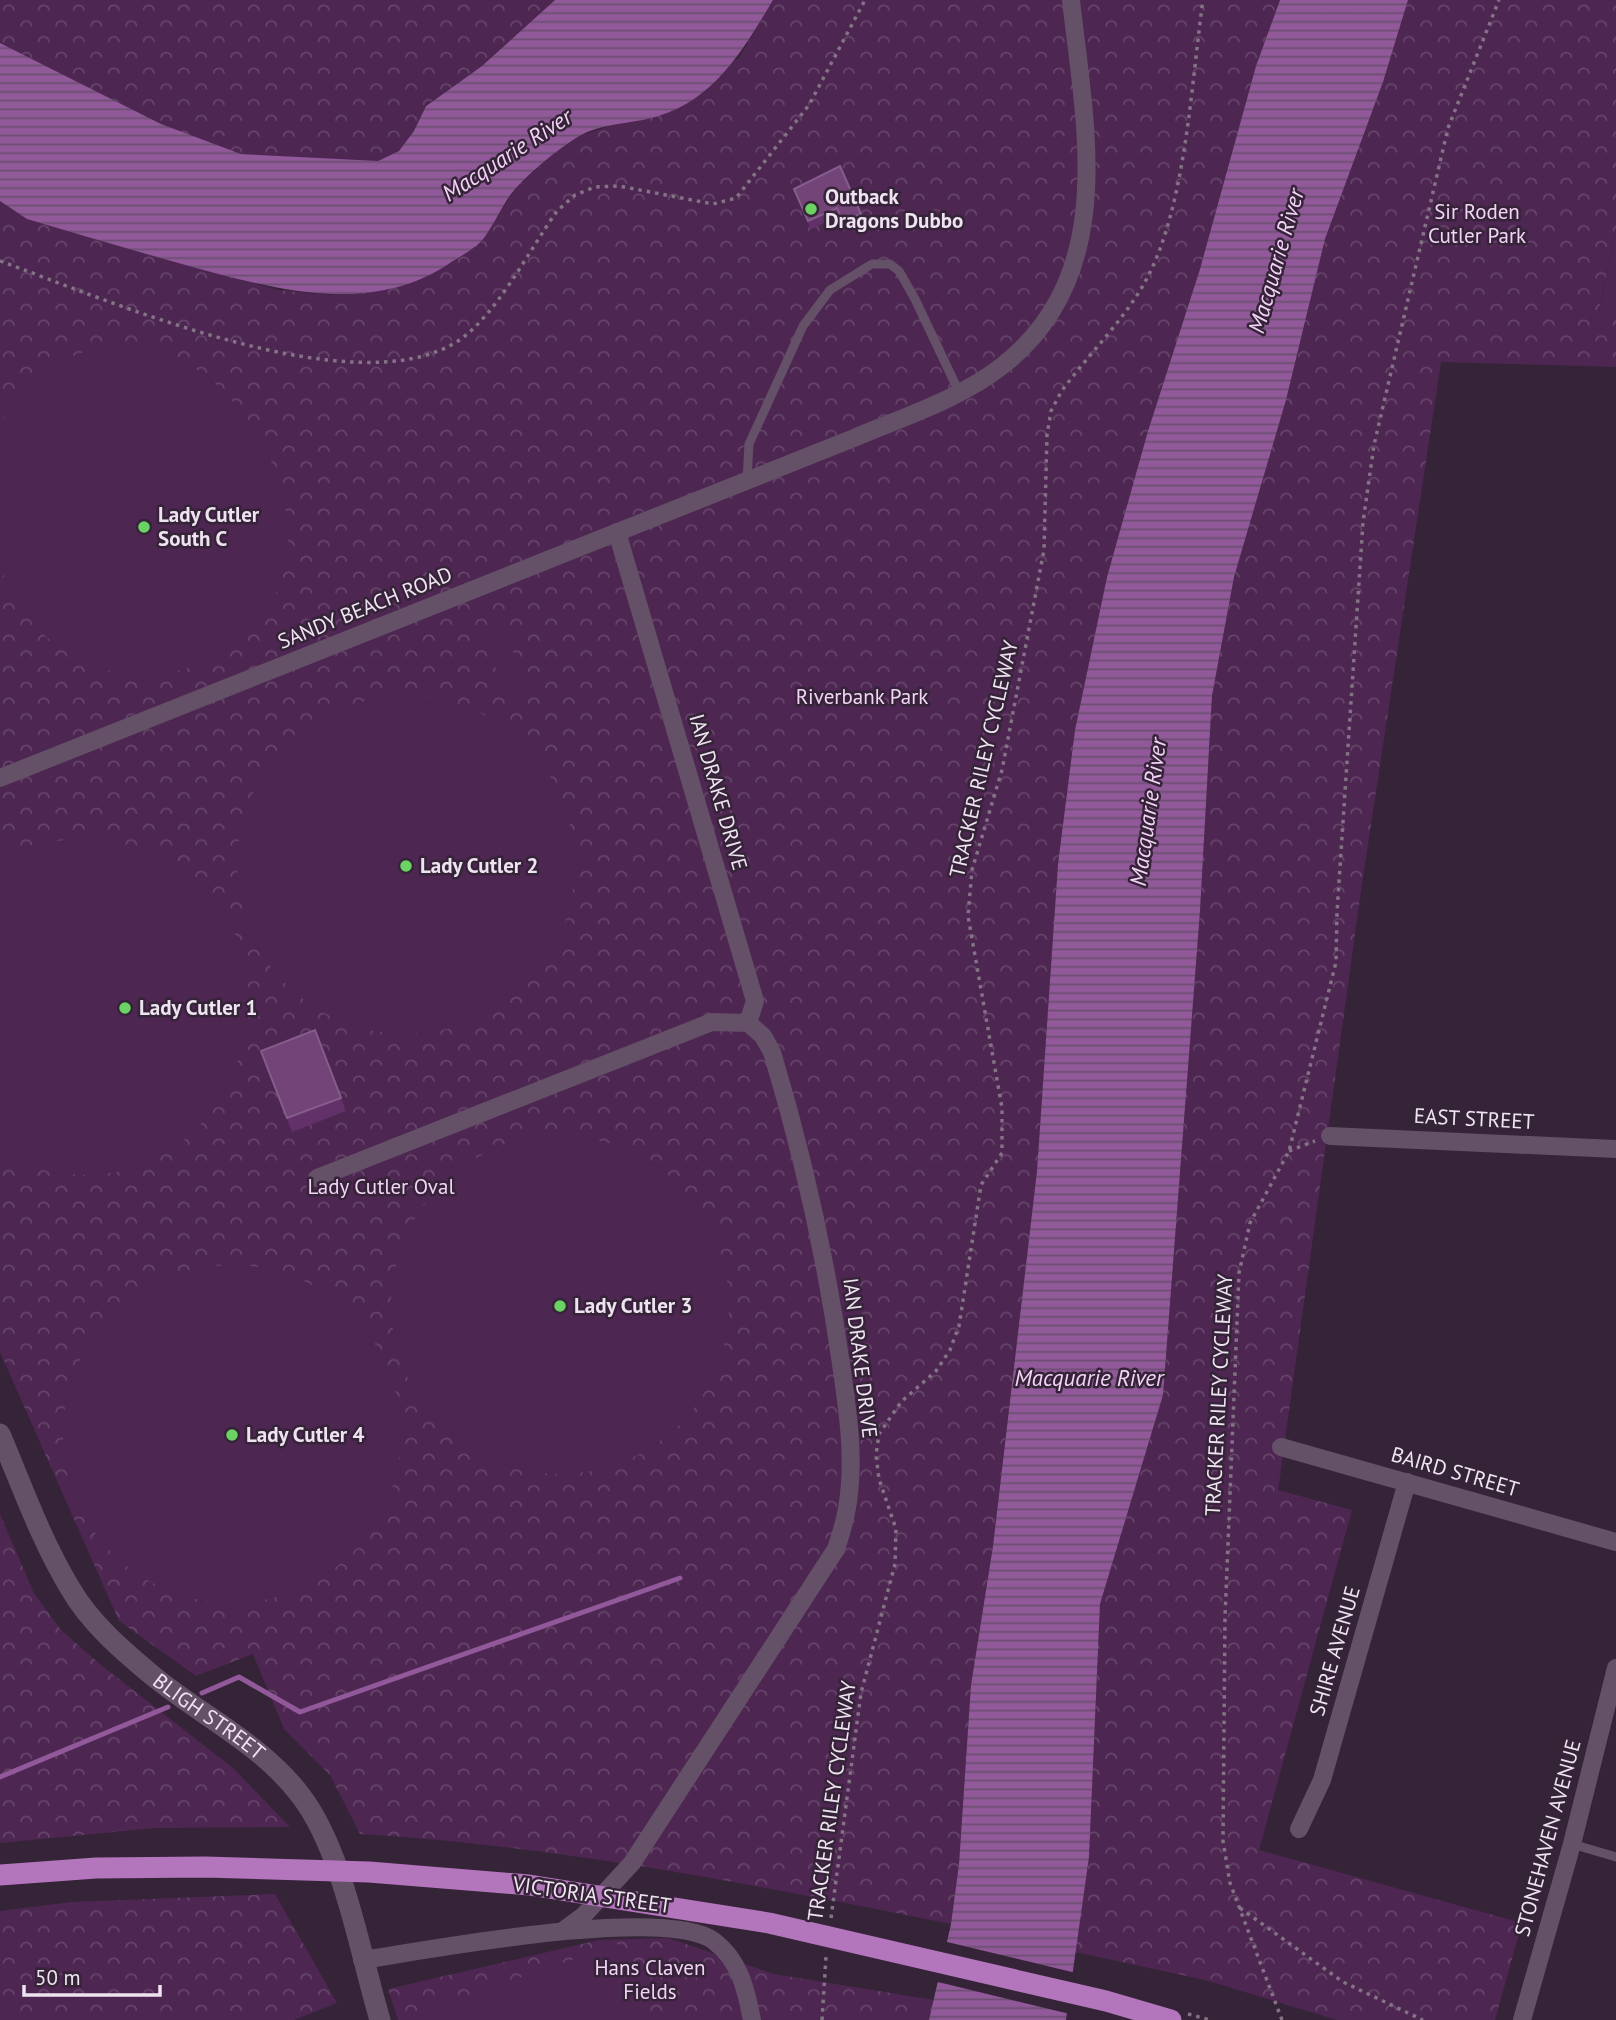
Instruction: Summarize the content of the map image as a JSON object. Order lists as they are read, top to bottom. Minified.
{"streets":{"highway":["VICTORIA STREET"],"street":["SANDY BEACH ROAD","IAN DRAKE DRIVE","EAST STREET","BAIRD STREET","SHIRE AVENUE","BLIGH STREET","STONEHAVEN AVENUE"],"path":["TRACKER RILEY CYCLEWAY"]},"crossings":[["SANDY BEACH ROAD","IAN DRAKE DRIVE"],["BAIRD STREET","SHIRE AVENUE"]],"water":["Macquarie River"],"parks":["Sir Roden Cutler Park","Riverbank Park","Lady Cutler Oval","Hans Claven Fields"],"places":["Outback Dragons Dubbo","Lady Cutler South C","Lady Cutler 2","Lady Cutler 1","Lady Cutler 3","Lady Cutler 4"],"scale_bar":"50 m"}
